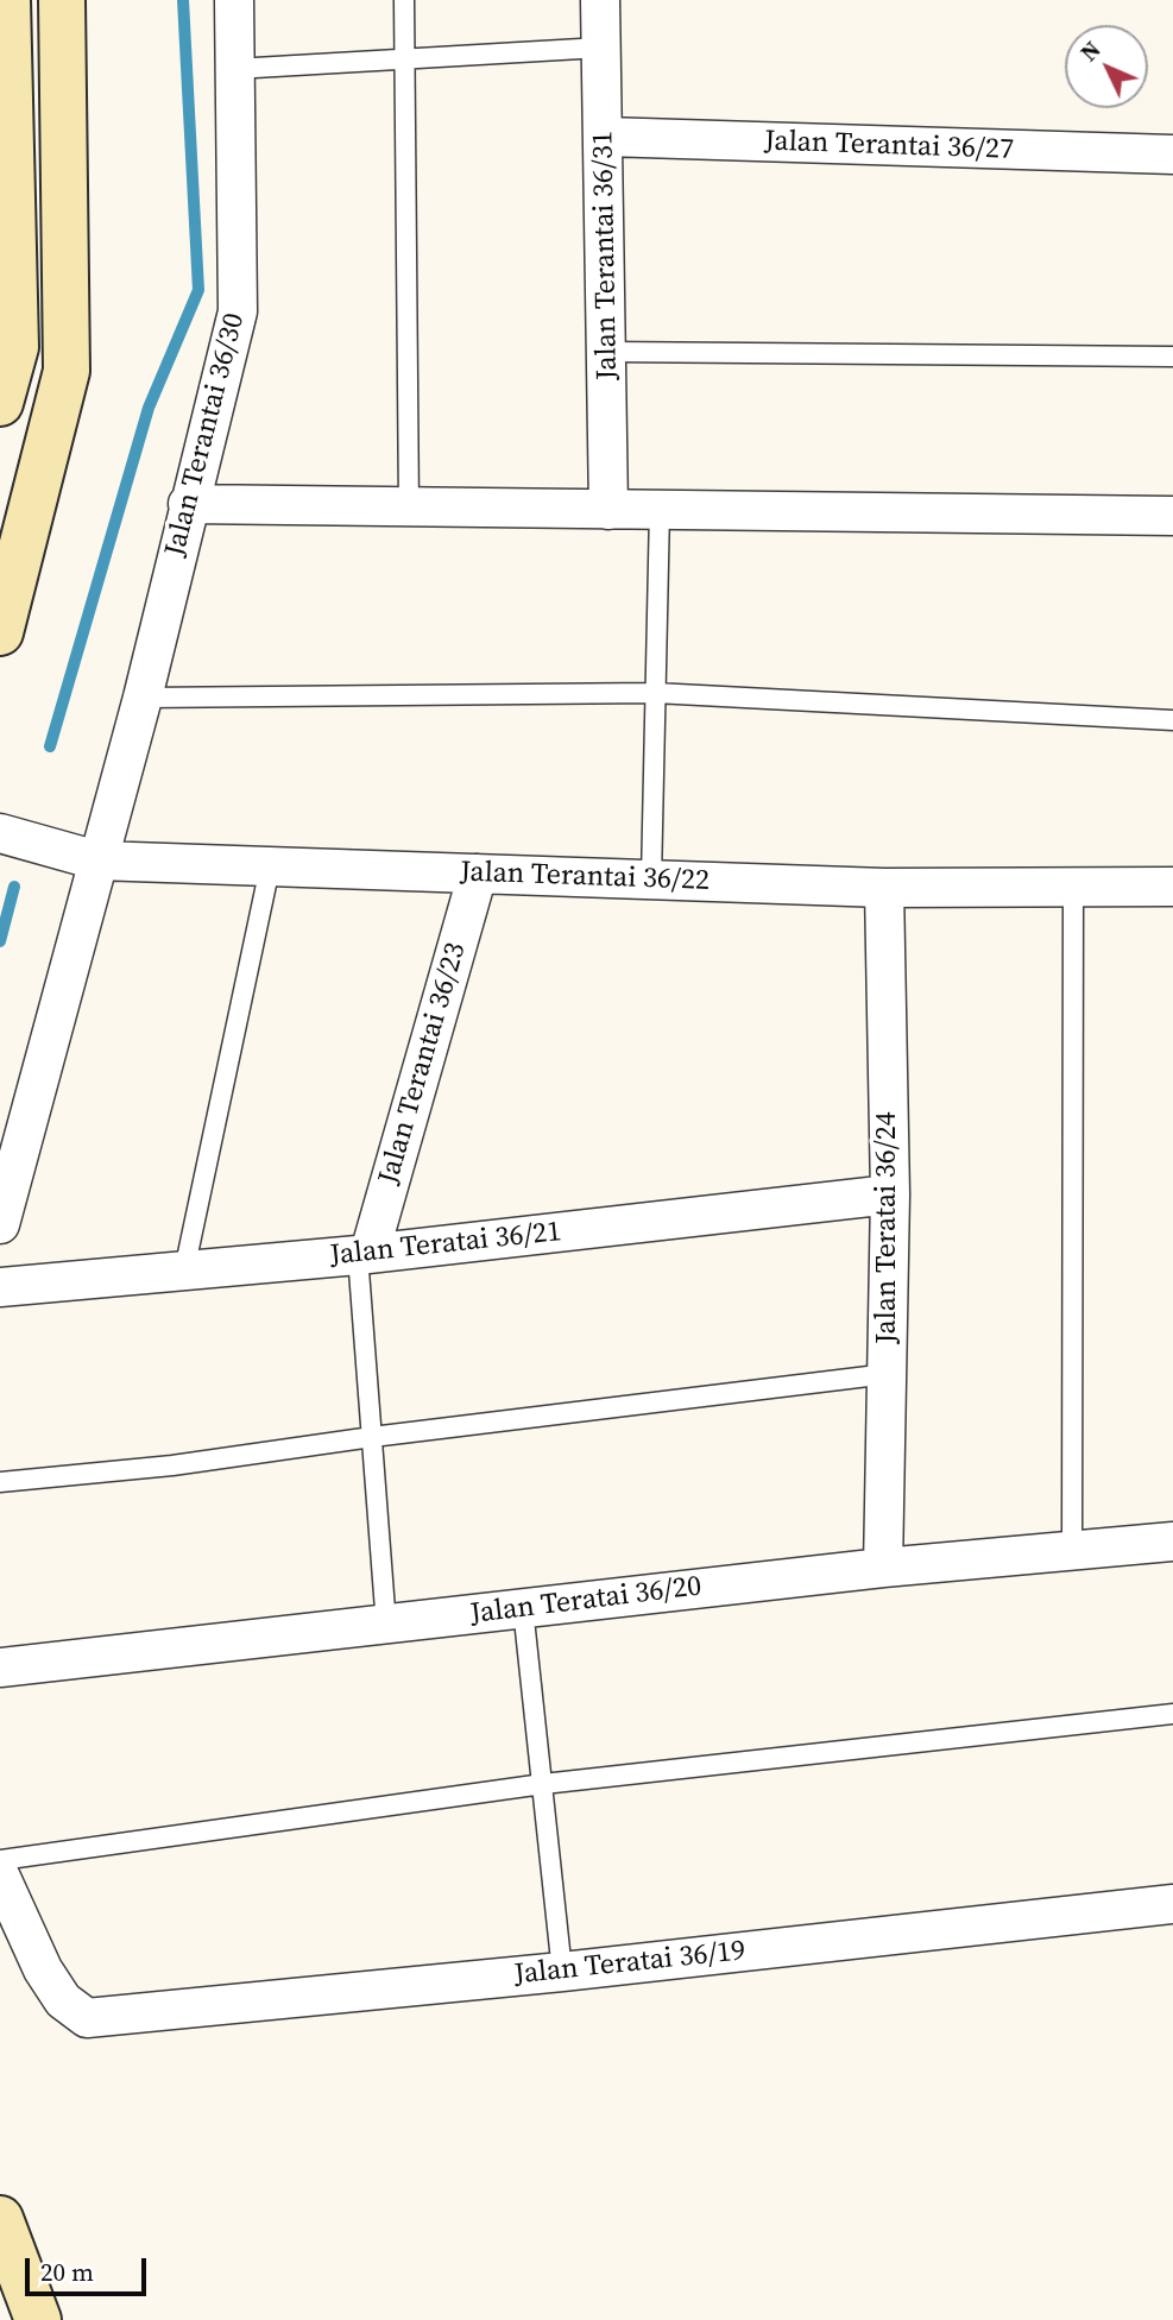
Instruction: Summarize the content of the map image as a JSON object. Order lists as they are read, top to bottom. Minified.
{"streets":{"street":["Jalan Terantai 36/27","Jalan Terantai 36/31","Jalan Terantai 36/30","Jalan Terantai 36/22","Jalan Terantai 36/23","Jalan Teratai 36/24","Jalan Teratai 36/21","Jalan Teratai 36/20","Jalan Teratai 36/19"]},"crossings":[["Jalan Terantai 36/27","Jalan Terantai 36/31"],["Jalan Terantai 36/30","Jalan Terantai 36/22"],["Jalan Terantai 36/22","Jalan Terantai 36/23"],["Jalan Terantai 36/22","Jalan Teratai 36/24"],["Jalan Terantai 36/23","Jalan Teratai 36/21"],["Jalan Teratai 36/24","Jalan Teratai 36/21"],["Jalan Teratai 36/24","Jalan Teratai 36/20"]],"scale_bar":"20 m","north":"top left"}
